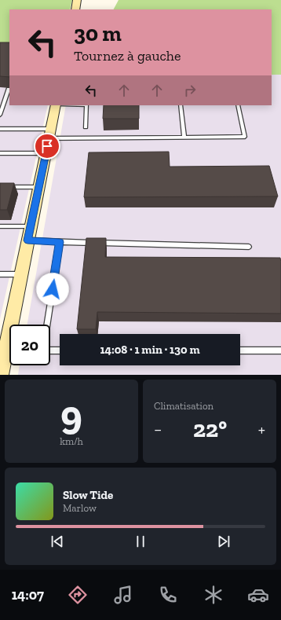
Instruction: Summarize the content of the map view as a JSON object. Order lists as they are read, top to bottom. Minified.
{"page":{"turn":["30 m","Tournez à gauche"],"limit":"20","trip":"14:08 · 1 min · 130 m","tile":[["9","km/h"],"Climatisation"],"heat":["−","22°","+"],"song":["Slow Tide","Marlow"],"tabs":"14:07"}}
